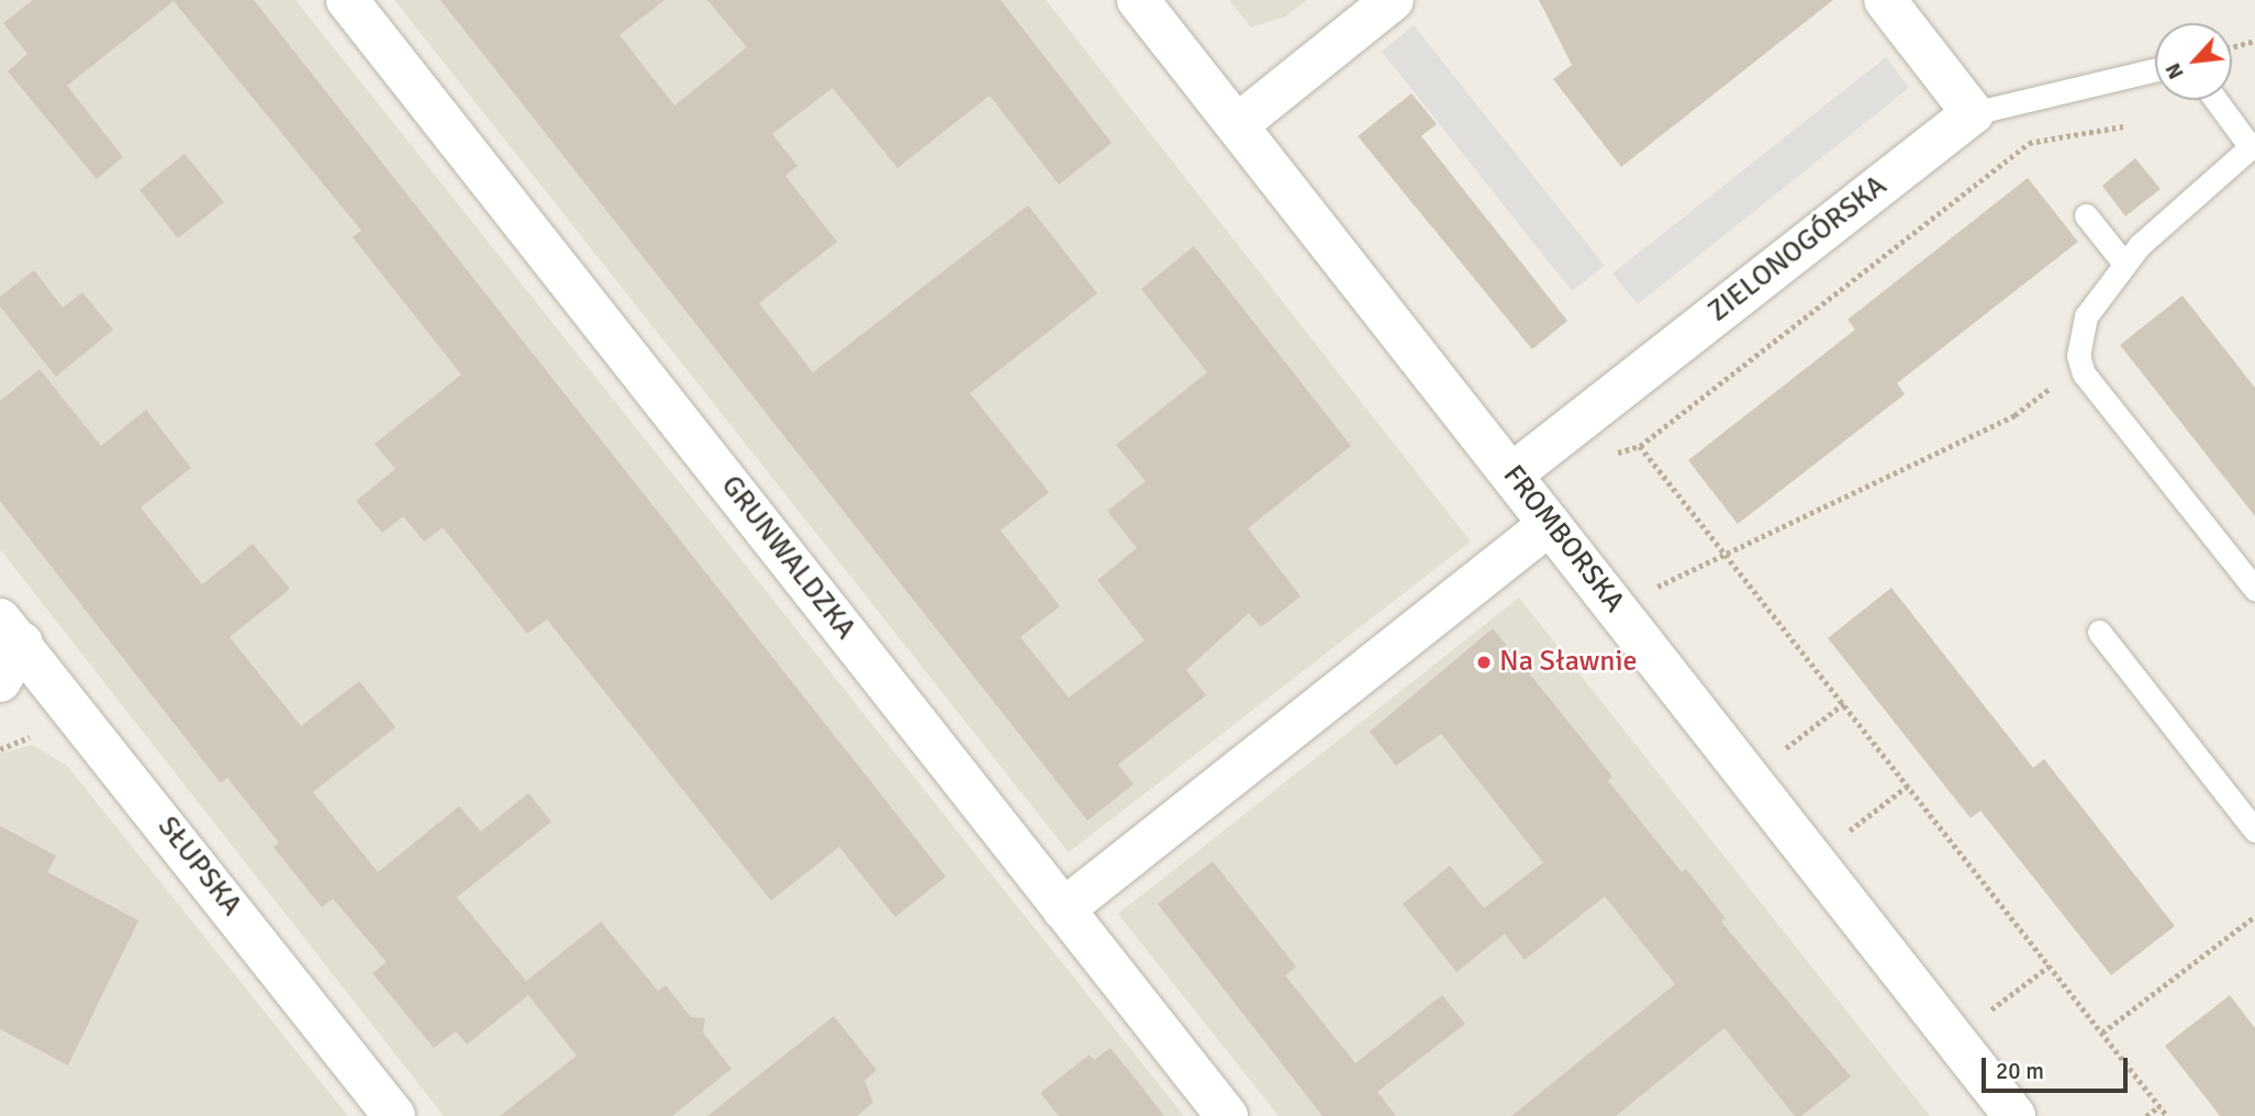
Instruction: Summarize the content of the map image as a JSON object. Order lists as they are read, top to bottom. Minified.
{"streets":{"street":["ZIELONOGÓRSKA","FROMBORSKA","GRUNWALDZKA","SŁUPSKA"]},"crossings":[["ZIELONOGÓRSKA","FROMBORSKA"]],"places":["Na Sławnie"],"scale_bar":"20 m","north":"bottom left"}
